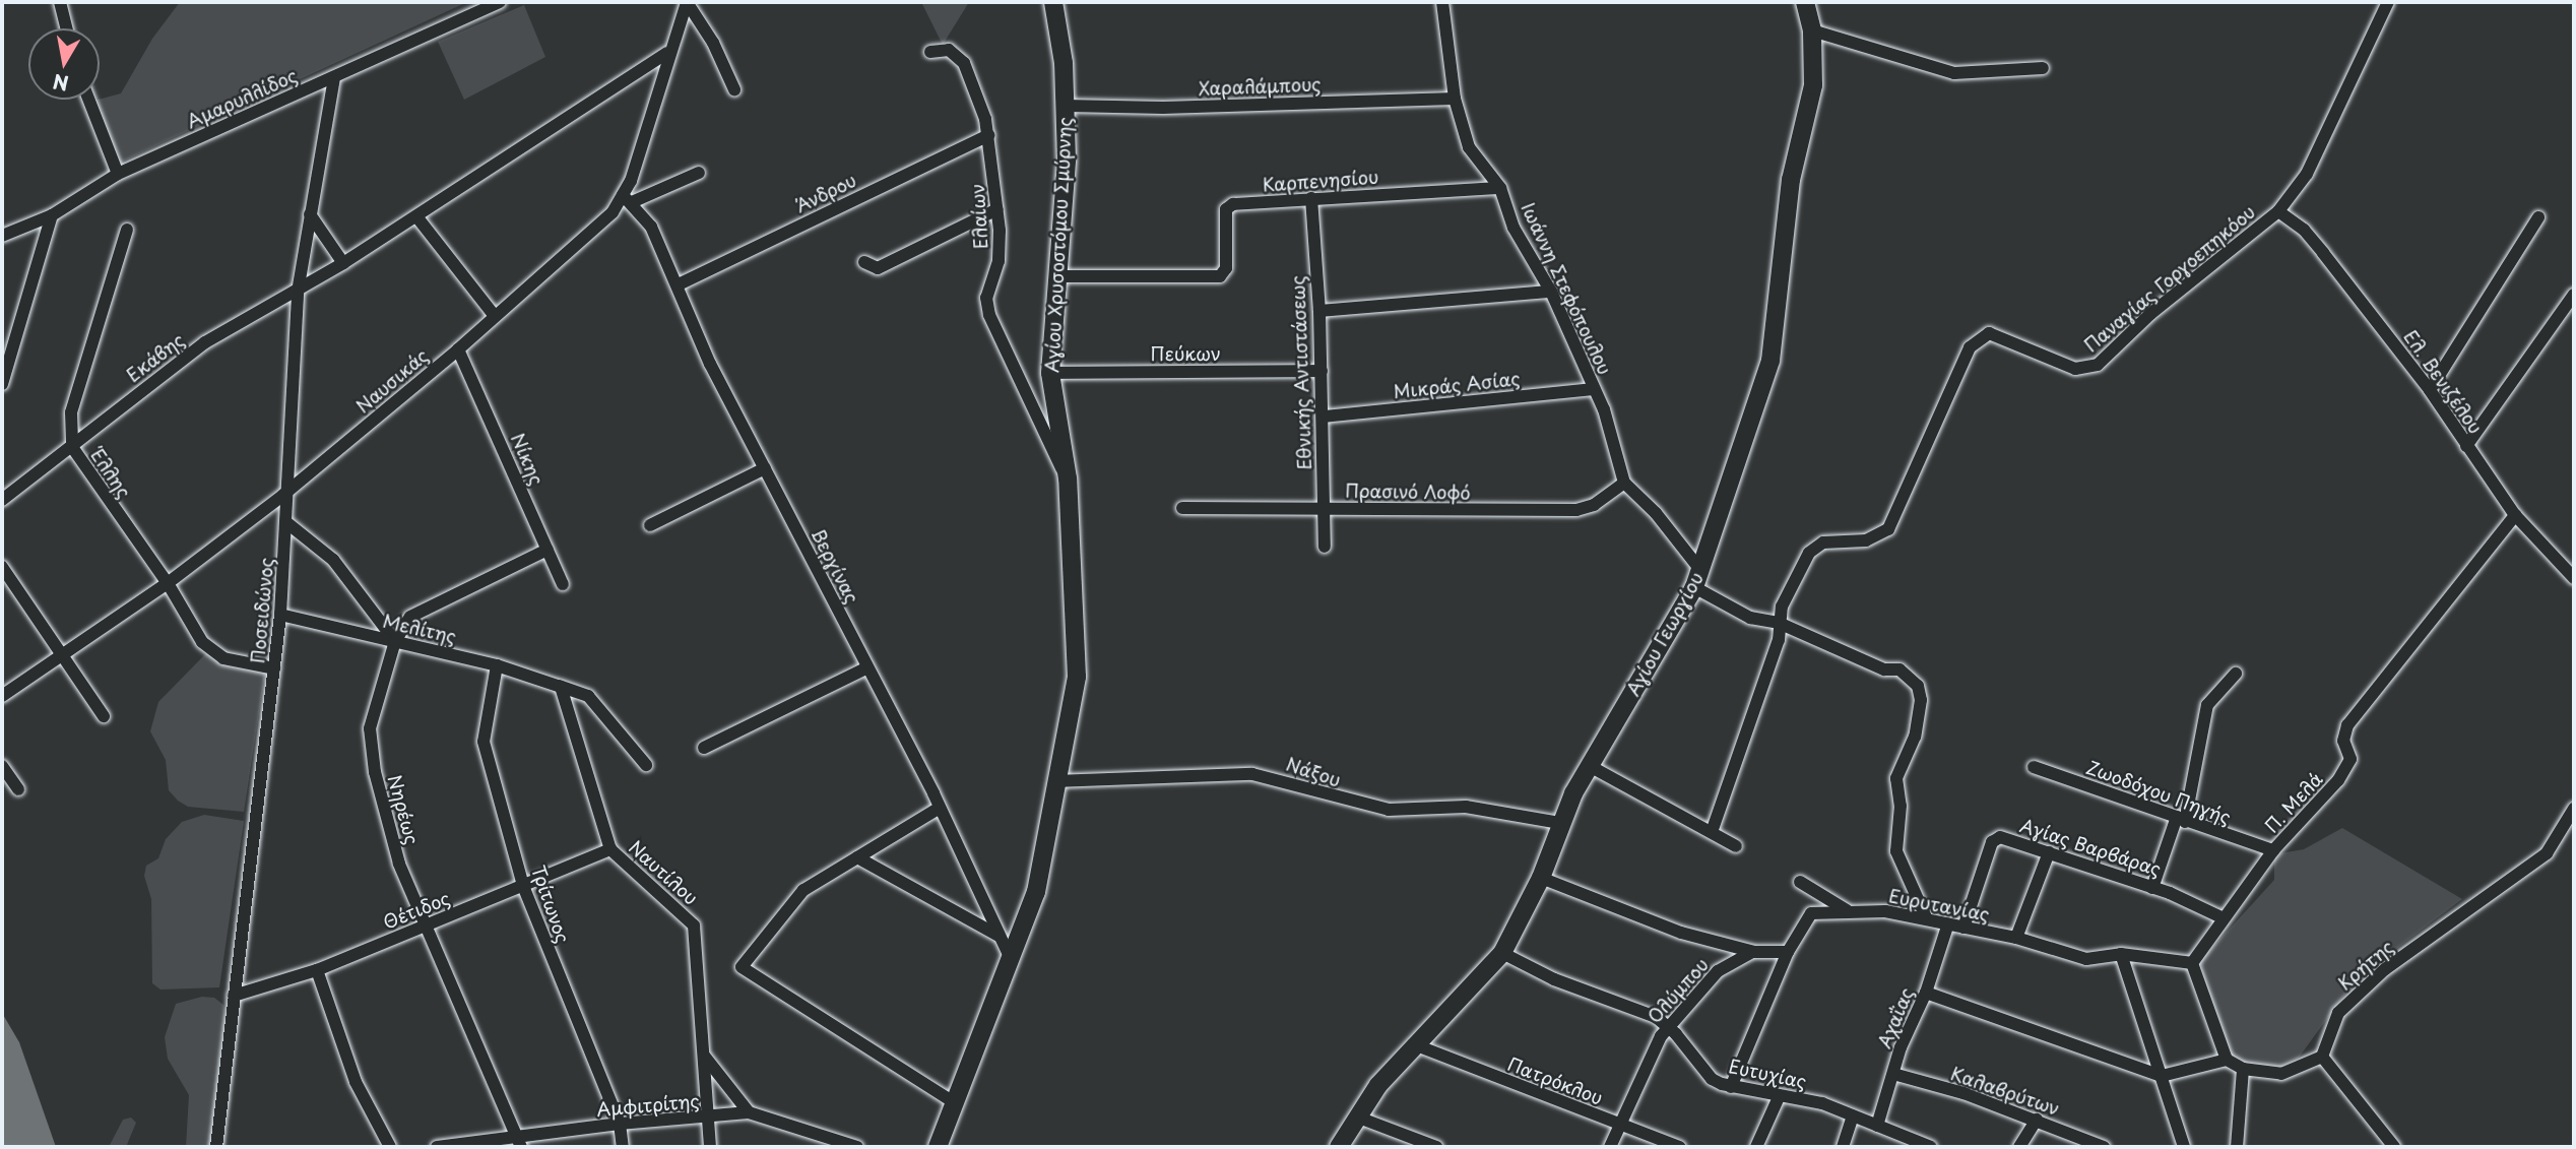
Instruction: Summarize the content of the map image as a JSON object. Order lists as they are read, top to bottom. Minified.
{"streets":{"street":["Χαραλάμπους","Αμαρυλλίδος","Καρπενησίου","Άνδρου","Ελαίων","Αγίου Χρυσοστόμου Σμύρνης","Παναγίας Γοργοεπηκόου","Ιωάννη Στεφόπουλου","Πεύκων","Εκάβης","Εθνικής Αντιστάσεως","Ναυσικάς","Ελ. Βενιζέλου","Μικράς Ασίας","Νίκης","Έλλης","Πρασινό Λοφό","Βεργίνας","Ποσειδώνος","Μελίτης","Αγίου Γεωργίου","Νάξου","Ζωοδόχου Πηγής","Π. Μελά","Νηρέως","Αγίας Βαρβάρας","Ναυτίλου","Τρίτωνος","Ευρυτανίας","Θέτιδος","Κρήτης","Ολύμπου","Αχαΐας","Ευτυχίας","Πατρόκλου","Καλαβρύτων","Αμφιτρίτης"]},"crossings":[["Χαραλάμπους","Αγίου Χρυσοστόμου Σμύρνης"],["Χαραλάμπους","Ιωάννη Στεφόπουλου"],["Αμαρυλλίδος","Ποσειδώνος"],["Καρπενησίου","Αγίου Χρυσοστόμου Σμύρνης"],["Καρπενησίου","Ιωάννη Στεφόπουλου"],["Καρπενησίου","Εθνικής Αντιστάσεως"],["Άνδρου","Ελαίων"],["Άνδρου","Βεργίνας"],["Ελαίων","Αγίου Χρυσοστόμου Σμύρνης"],["Αγίου Χρυσοστόμου Σμύρνης","Πεύκων"],["Αγίου Χρυσοστόμου Σμύρνης","Βεργίνας"],["Αγίου Χρυσοστόμου Σμύρνης","Νάξου"],["Παναγίας Γοργοεπηκόου","Ελ. Βενιζέλου"],["Ιωάννη Στεφόπουλου","Μικράς Ασίας"],["Ιωάννη Στεφόπουλου","Πρασινό Λοφό"],["Ιωάννη Στεφόπουλου","Αγίου Γεωργίου"],["Πεύκων","Εθνικής Αντιστάσεως"],["Εκάβης","Ναυσικάς"],["Εκάβης","Έλλης"],["Εκάβης","Ποσειδώνος"],["Εθνικής Αντιστάσεως","Μικράς Ασίας"],["Εθνικής Αντιστάσεως","Πρασινό Λοφό"],["Ναυσικάς","Νίκης"],["Ναυσικάς","Έλλης"],["Ναυσικάς","Βεργίνας"],["Ναυσικάς","Ποσειδώνος"],["Ελ. Βενιζέλου","Π. Μελά"],["Νίκης","Νηρέως"],["Έλλης","Ποσειδώνος"],["Ποσειδώνος","Μελίτης"],["Ποσειδώνος","Θέτιδος"],["Μελίτης","Νηρέως"],["Μελίτης","Ναυτίλου"],["Μελίτης","Τρίτωνος"],["Αγίου Γεωργίου","Νάξου"],["Αγίου Γεωργίου","Ευτυχίας"],["Αγίου Γεωργίου","Πατρόκλου"],["Ζωοδόχου Πηγής","Π. Μελά"],["Π. Μελά","Αγίας Βαρβάρας"],["Π. Μελά","Ευρυτανίας"],["Νηρέως","Θέτιδος"],["Νηρέως","Αμφιτρίτης"],["Αγίας Βαρβάρας","Ευρυτανίας"],["Ναυτίλου","Θέτιδος"],["Ναυτίλου","Αμφιτρίτης"],["Τρίτωνος","Θέτιδος"],["Τρίτωνος","Αμφιτρίτης"],["Ευρυτανίας","Αχαΐας"],["Ολύμπου","Ευτυχίας"],["Ολύμπου","Πατρόκλου"],["Αχαΐας","Ευτυχίας"],["Αχαΐας","Καλαβρύτων"]],"north":"bottom"}
